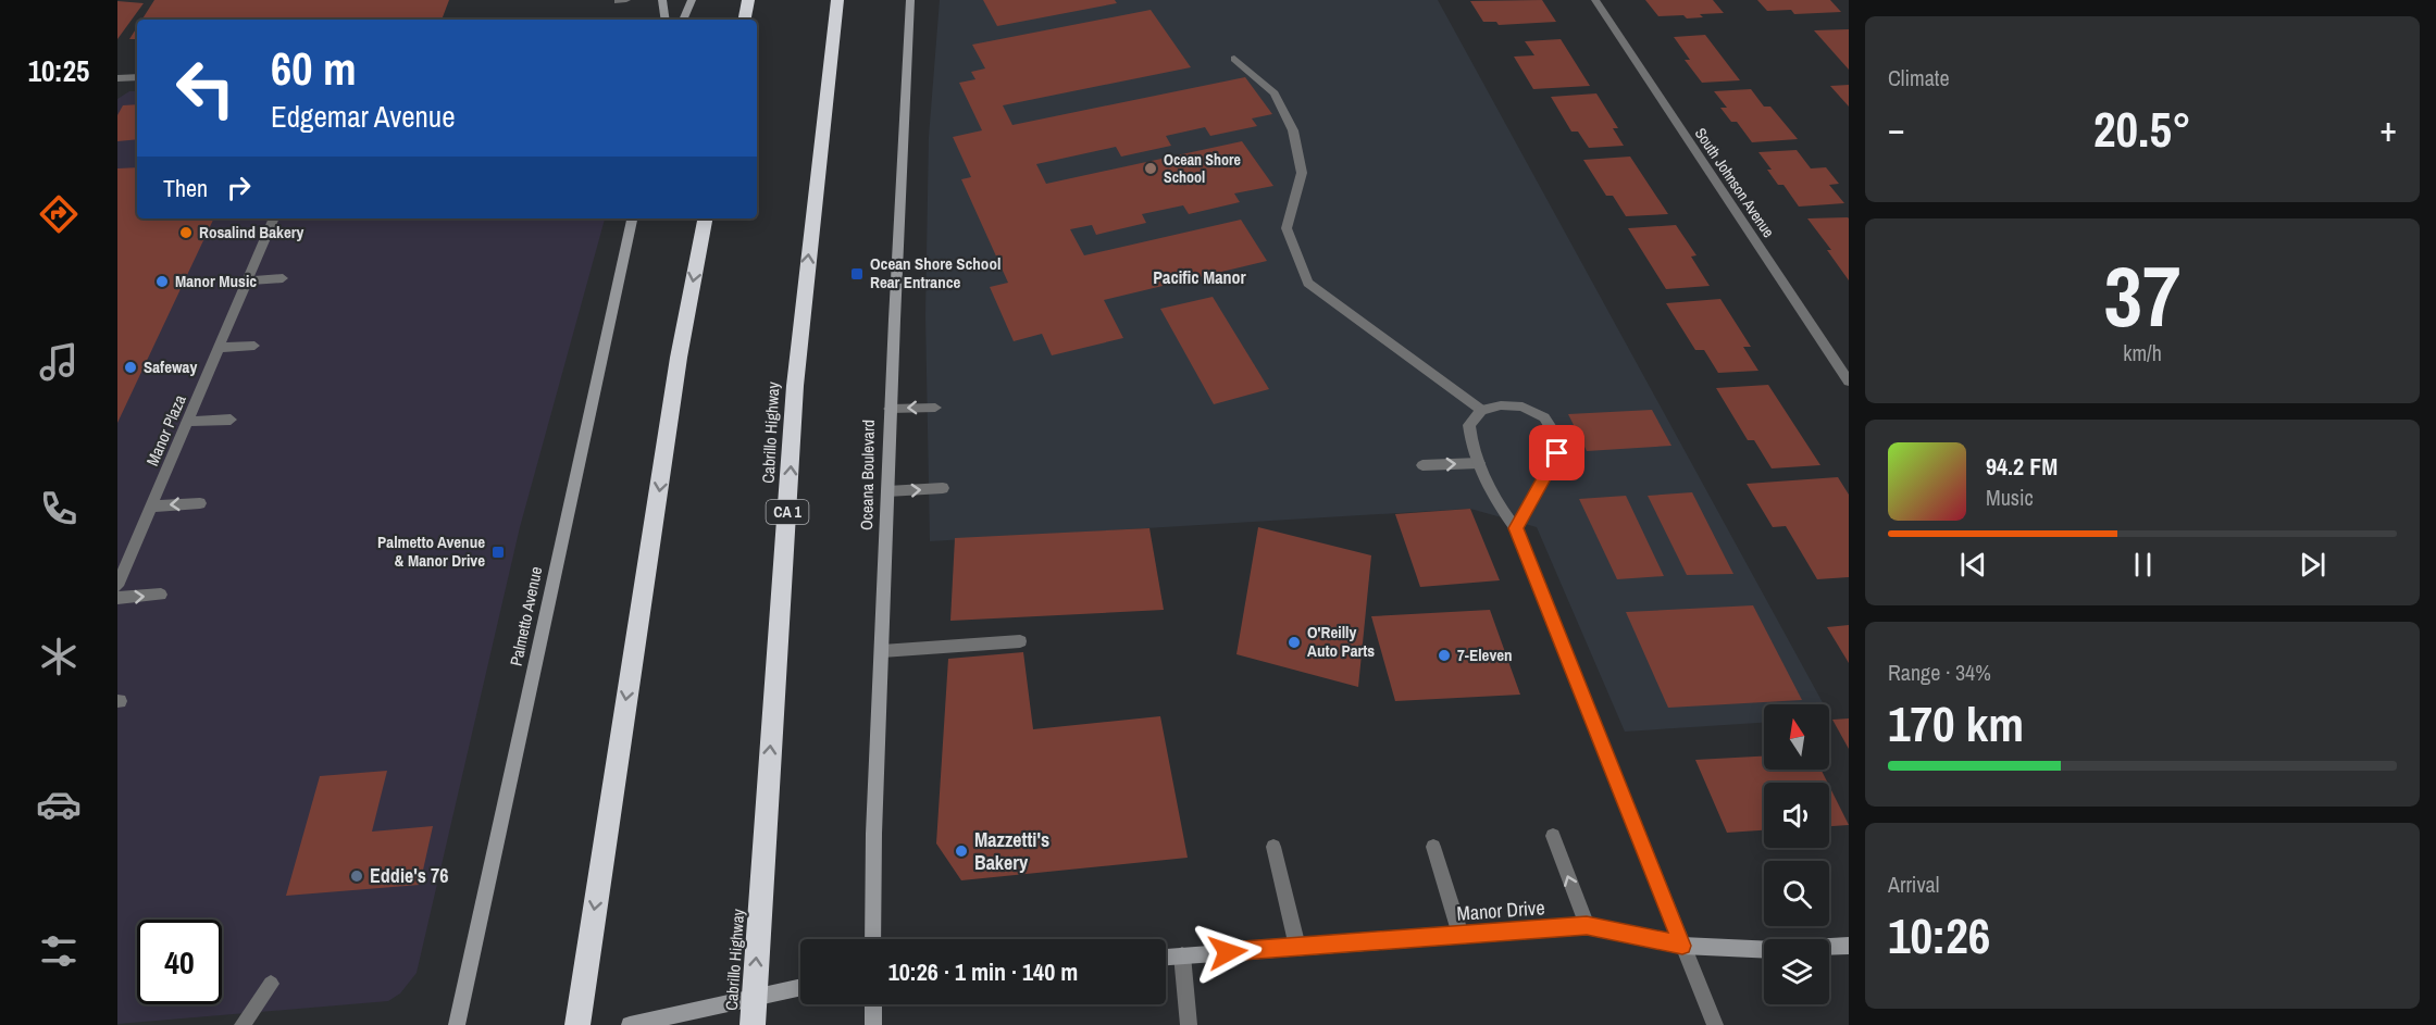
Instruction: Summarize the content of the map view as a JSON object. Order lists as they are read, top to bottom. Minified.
{"streets":{"highway":["Cabrillo Highway","CA 1"],"street":["South Johnson Avenue","Manor Plaza","Oceana Boulevard","Palmetto Avenue","Manor Drive"]},"districts":["Pacific Manor"],"places":{"other":["Ocean Shore School","Rosalind Bakery","Manor Music","Safeway","O'Reilly Auto Parts","7-Eleven","Mazzetti's Bakery","Eddie's 76"],"transit":["Ocean Shore School Rear Entrance","Palmetto Avenue & Manor Drive"]},"north":"top","page":{"tabs":"10:25","tile":["Climate",["37","km/h"],["Range · 34%","170 km"],["Arrival","10:26"]],"turn":["60 m","Edgemar Avenue"],"heat":["−","20.5°","+"],"then":"Then","song":["94.2 FM","Music"],"limit":"40","trip":"10:26 · 1 min · 140 m"}}
